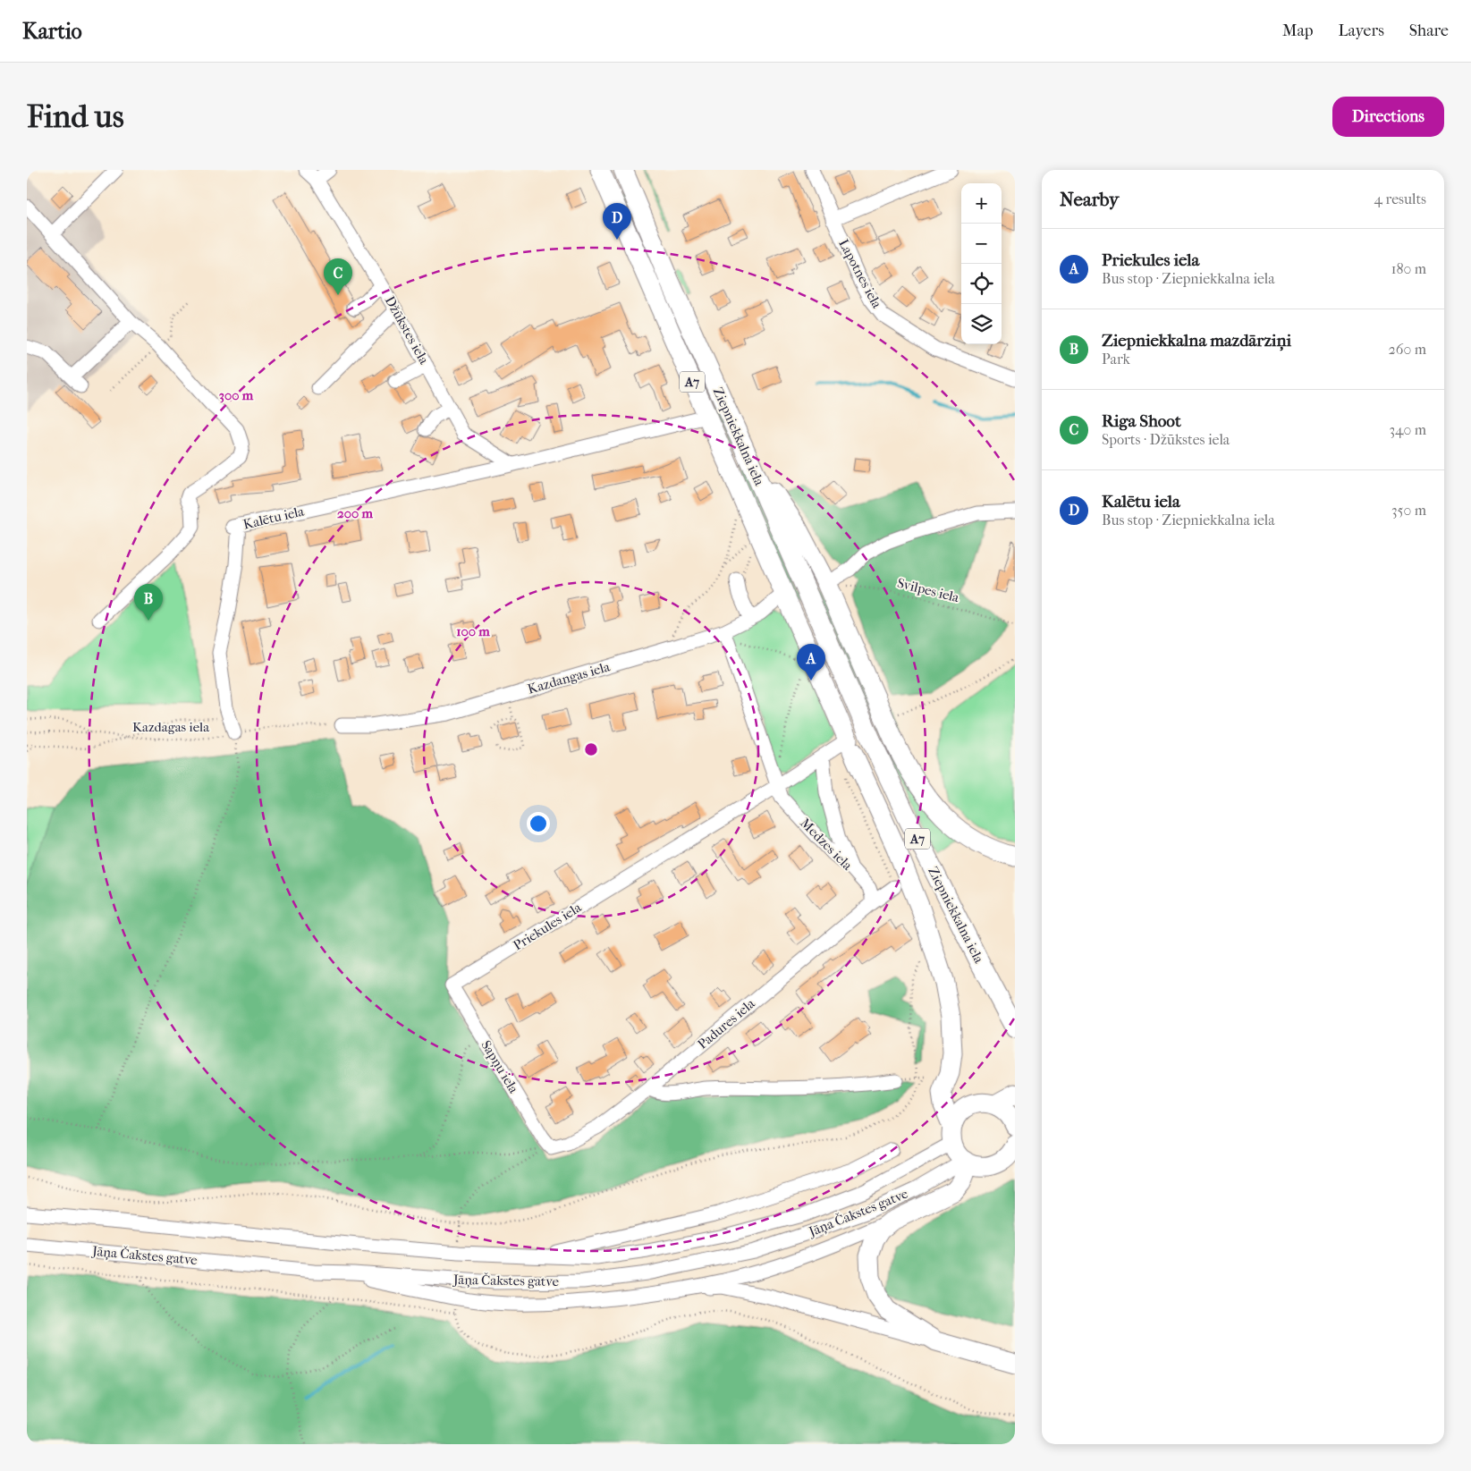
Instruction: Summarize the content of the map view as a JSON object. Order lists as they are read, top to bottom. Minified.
{"streets":{"highway":["A7","Ziepniekkalna iela"],"street":["Lapotnes iela","Džūkstes iela","Kalētu iela","Kazdangas iela","Medzes iela","Priekules iela","Padures iela","Sapņu iela","Jāņa Čakstes gatve"],"path":["Svilpes iela","Kazdagas iela"]},"crossings":[["Džūkstes iela","Kalētu iela"],["Ziepniekkalna iela","Kalētu iela"],["Ziepniekkalna iela","Kazdangas iela"],["Ziepniekkalna iela","Priekules iela"],["Ziepniekkalna iela","Jāņa Čakstes gatve"],["Kalētu iela","Kazdagas iela"],["Kazdangas iela","Kazdagas iela"],["Kazdangas iela","Medzes iela"],["Medzes iela","Priekules iela"],["Medzes iela","Padures iela"],["Priekules iela","Sapņu iela"],["Padures iela","Sapņu iela"]],"page":{"header":"Kartio","nav":["Map","Layers","Share"],"buttons":"Directions","title":"Find us","heading":["Nearby","4 results"],"map_buttons":["+","−"],"pins":["D","C","B","A"],"list":[{"mark":"A","name":"Priekules iela","note":"Bus stop · Ziepniekkalna iela","value":"180 m"},{"mark":"B","name":"Ziepniekkalna mazdārziņi","note":"Park","value":"260 m"},{"mark":"C","name":"Riga Shoot","note":"Sports · Džūkstes iela","value":"340 m"},{"mark":"D","name":"Kalētu iela","note":"Bus stop · Ziepniekkalna iela","value":"350 m"}]},"rings":["300 m","200 m","100 m"]}
